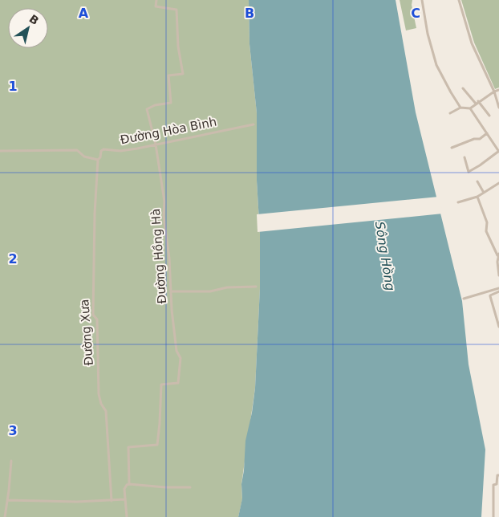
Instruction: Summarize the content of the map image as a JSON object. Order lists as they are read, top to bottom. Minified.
{"streets":{"street":["Đường Hòa Bình","Đường Hồng Hà","Đường Xưa"]},"crossings":[["Đường Hòa Bình","Đường Hồng Hà"],["Đường Hòa Bình","Đường Xưa"]],"water":["Sông Hồng"],"north":"top right","grid":{"columns":["A","B","C"],"rows":["1","2","3"]}}
